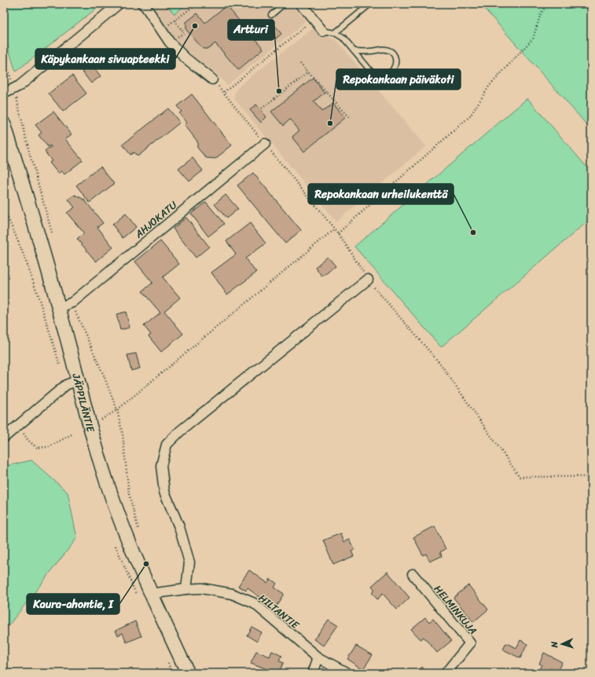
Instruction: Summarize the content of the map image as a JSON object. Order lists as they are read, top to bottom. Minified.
{"streets":{"main road":["JÄPPILÄNTIE"],"street":["AHJOKATU","HELMINKUJA","HILTANTIE"]},"crossings":[["AHJOKATU","JÄPPILÄNTIE"],["JÄPPILÄNTIE","HILTANTIE"]],"places":["Käpykankaan sivuapteekki","Artturi","Repokankaan päiväkoti","Repokankaan urheilukenttä","Kaura-ahontie, I"],"north":"left"}
